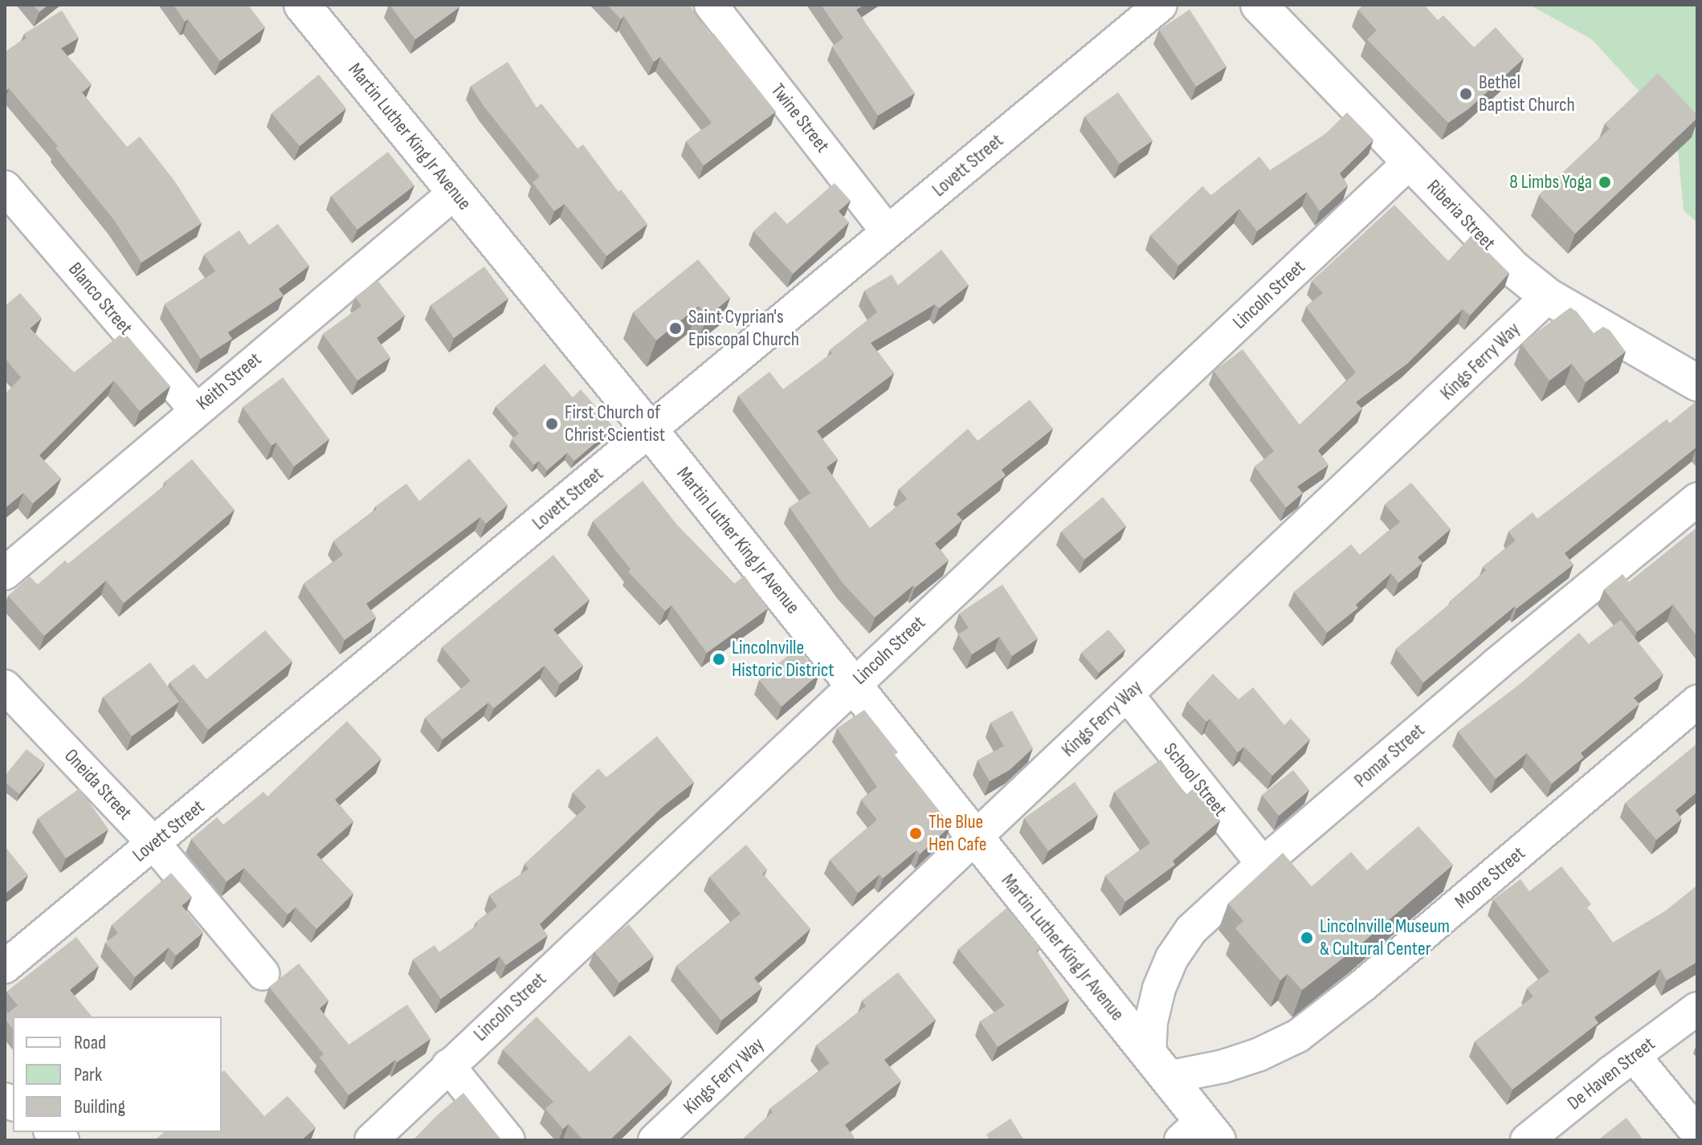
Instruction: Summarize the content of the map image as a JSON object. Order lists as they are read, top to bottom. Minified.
{"streets":{"street":["Twine Street","Martin Luther King Jr Avenue","Lovett Street","Riberia Street","Lincoln Street","Blanco Street","Kings Ferry Way","Keith Street","Pomar Street","School Street","Oneida Street","Moore Street","De Haven Street"]},"crossings":[["Twine Street","Lovett Street"],["Martin Luther King Jr Avenue","Lovett Street"],["Martin Luther King Jr Avenue","Lincoln Street"],["Martin Luther King Jr Avenue","Kings Ferry Way"],["Martin Luther King Jr Avenue","Keith Street"],["Martin Luther King Jr Avenue","Pomar Street"],["Martin Luther King Jr Avenue","Moore Street"],["Lovett Street","Oneida Street"],["Riberia Street","Lincoln Street"],["Riberia Street","Kings Ferry Way"],["Blanco Street","Keith Street"],["Kings Ferry Way","School Street"],["Pomar Street","School Street"],["Pomar Street","Moore Street"]],"places":["Bethel Baptist Church","8 Limbs Yoga","Saint Cyprian's Episcopal Church","First Church of Christ Scientist","Lincolnville Historic District","The Blue Hen Cafe","Lincolnville Museum & Cultural Center"],"legend":["Road","Park","Building"]}
